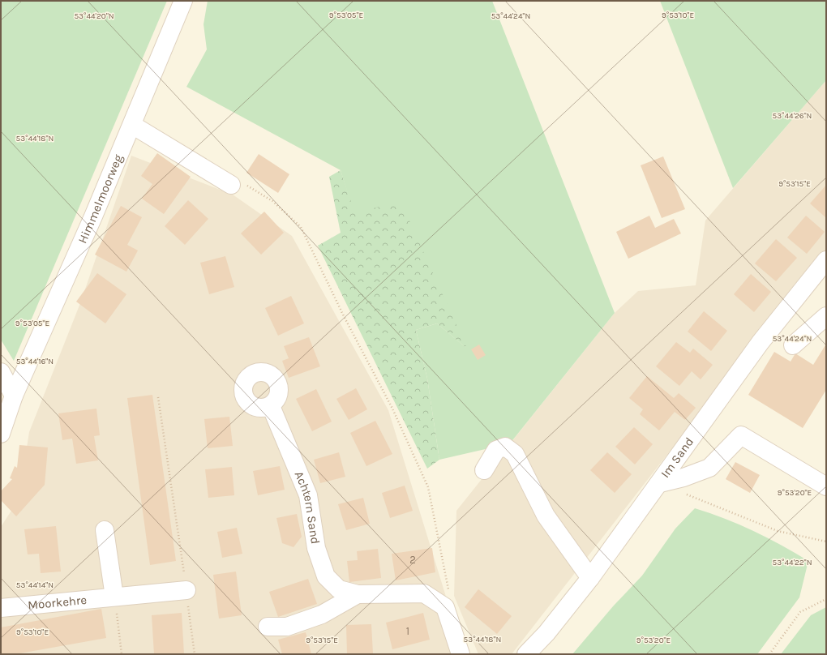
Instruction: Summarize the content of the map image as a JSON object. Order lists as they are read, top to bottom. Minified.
{"streets":{"street":["Himmelmoorweg","Im Sand","Achtern Sand","Moorkehre"]},"house_numbers":["2","1"],"coordinates":["9°53'05\"E","9°53'10\"E","53°44'20\"N","53°44'24\"N","53°44'26\"N","53°44'18\"N","9°53'15\"E","53°44'16\"N","9°53'20\"E","53°44'22\"N","53°44'14\"N"]}
